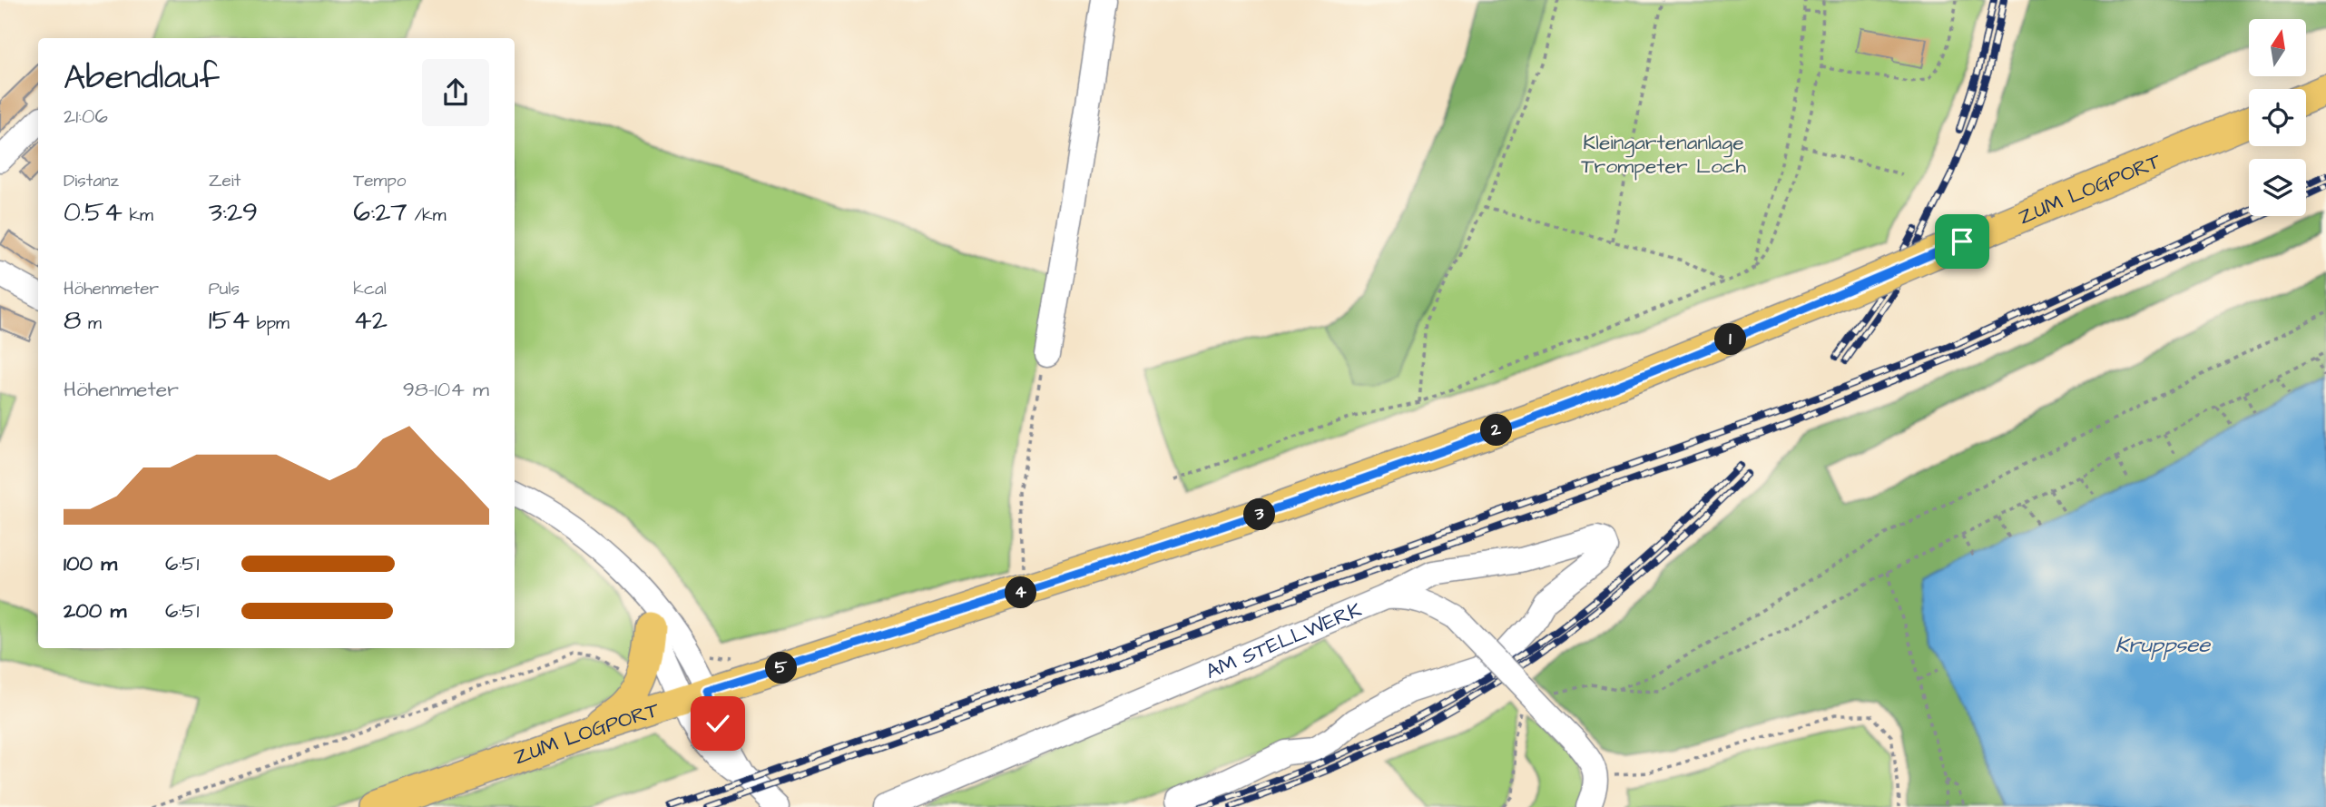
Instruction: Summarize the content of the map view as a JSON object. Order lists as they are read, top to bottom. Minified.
{"streets":{"main road":["ZUM LOGPORT"],"street":["AM STELLWERK"]},"water":["Kruppsee"],"parks":["Kleingartenanlage Trompeter Loch"],"north":"top","page":{"heading":["Abendlauf","21:06"],"stats":[["Distanz","0.54 km"],["Zeit","3:29"],["Tempo","6:27 /km"],["Höhenmeter","8 m"],["Puls","154 bpm"],["kcal","42"]],"pins":["1","2","3","4","5"],"chart":["Höhenmeter","98–104 m"],"list":[{"name":"100 m","note":"6:51"},{"name":"200 m","note":"6:51"}]}}
